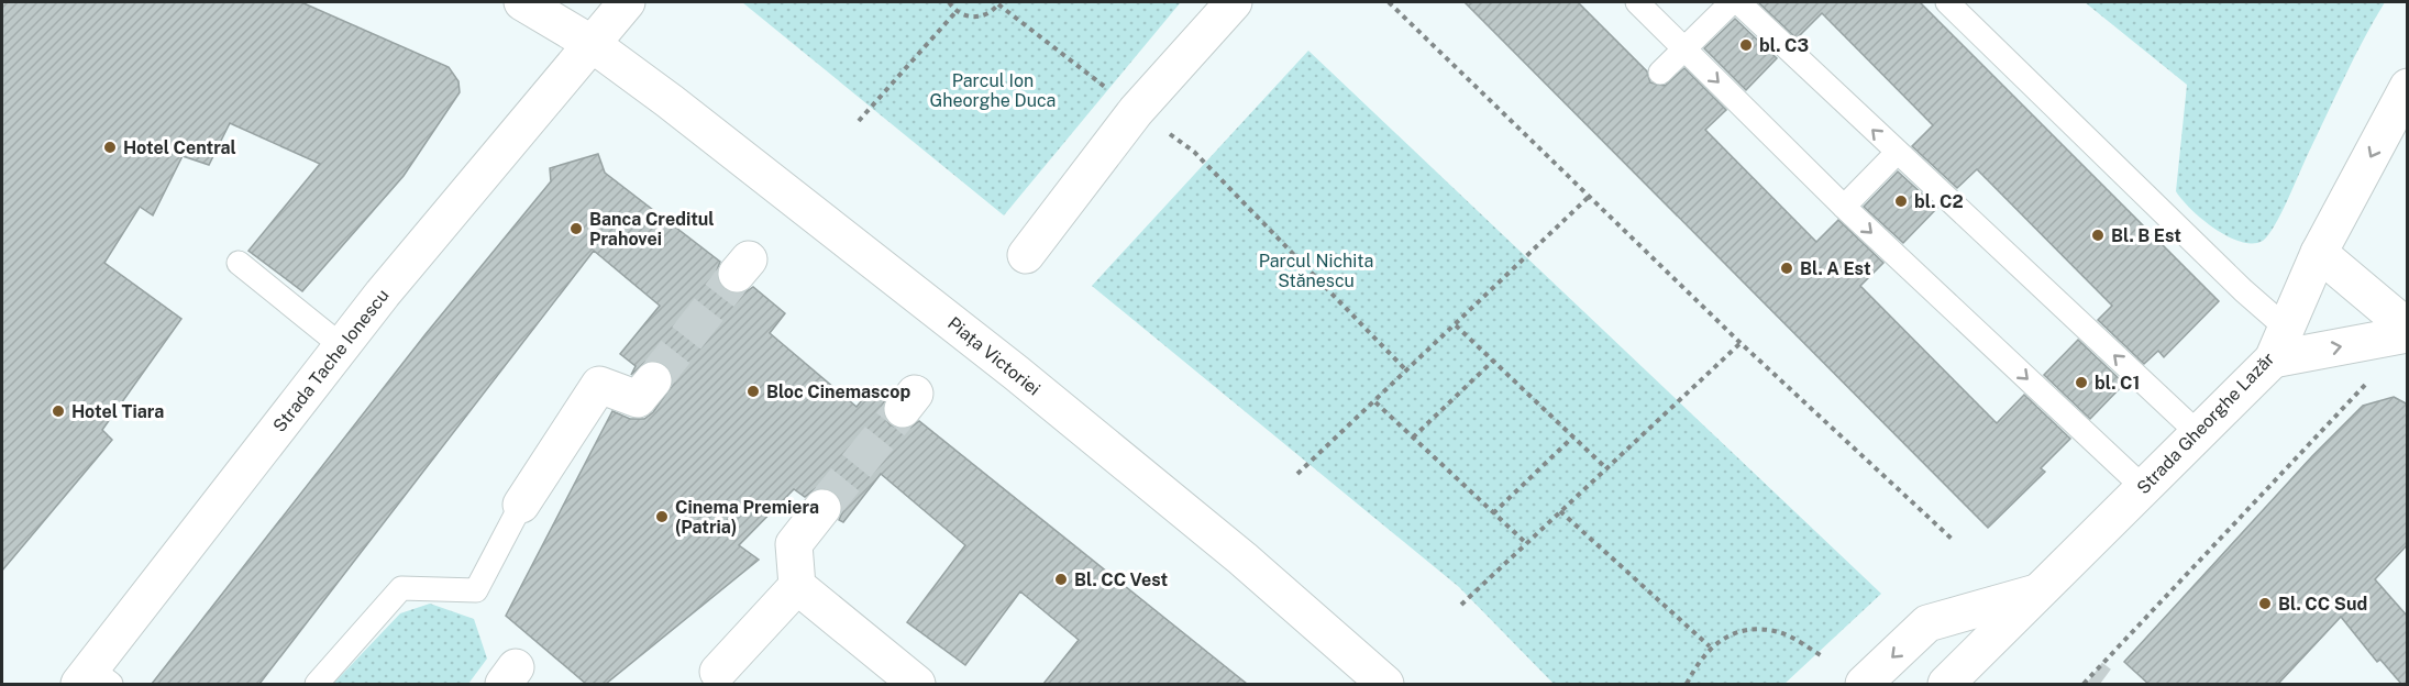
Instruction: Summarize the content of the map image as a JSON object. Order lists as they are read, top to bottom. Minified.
{"streets":{"main road":["Piața Victoriei","Strada Tache Ionescu","Strada Gheorghe Lazăr"]},"crossings":[["Piața Victoriei","Strada Tache Ionescu"]],"parks":["Parcul Ion Gheorghe Duca","Parcul Nichita Stănescu"],"places":["bl. C3","Hotel Central","bl. C2","Banca Creditul Prahovei","Bl. B Est","Bl. A Est","bl. C1","Bloc Cinemascop","Hotel Tiara","Cinema Premiera (Patria)","Bl. CC Vest","Bl. CC Sud"]}
